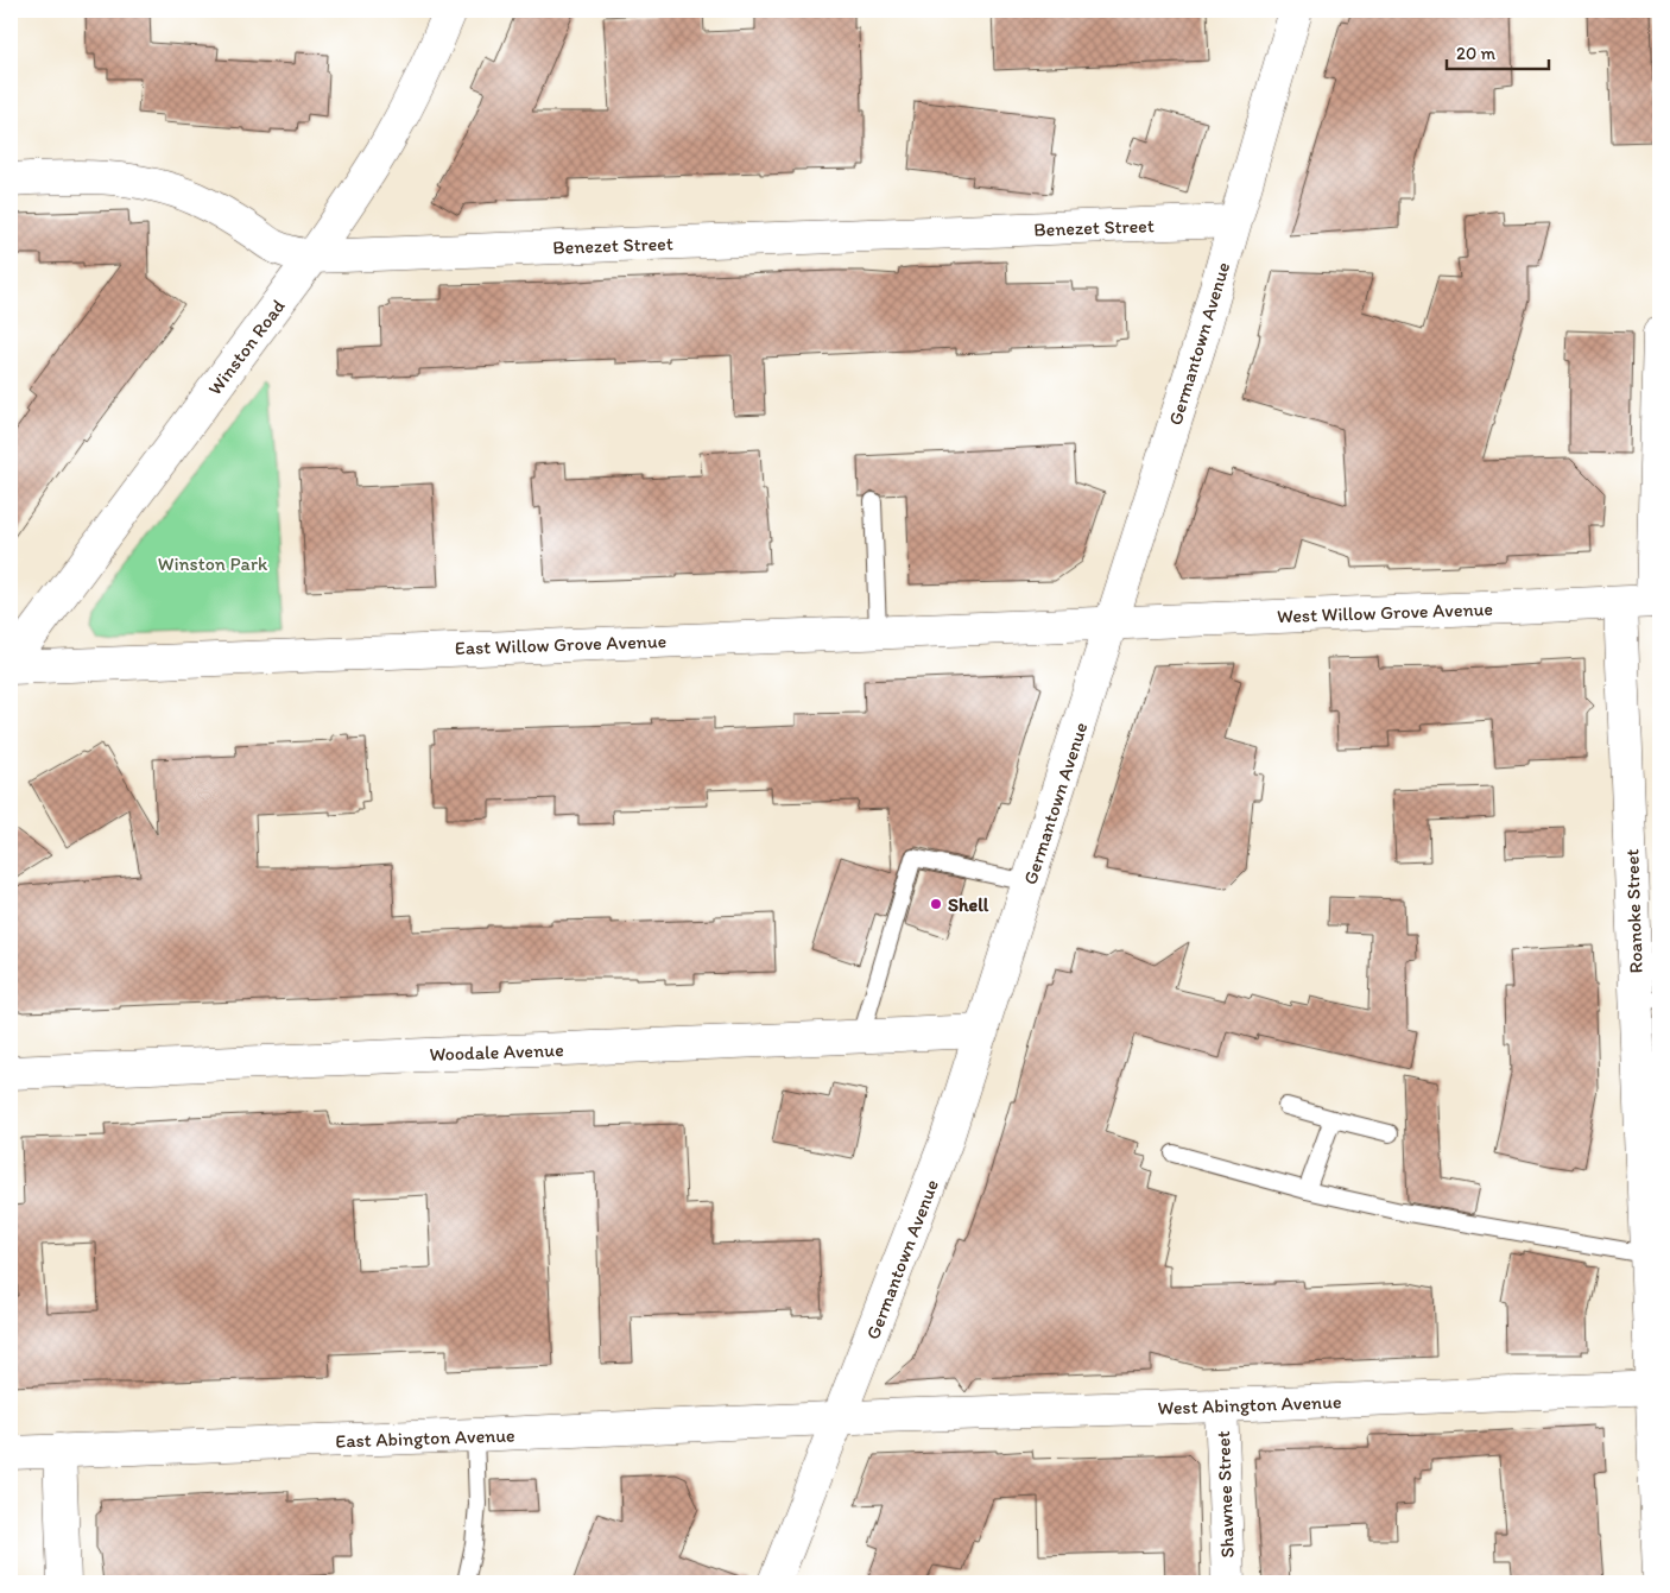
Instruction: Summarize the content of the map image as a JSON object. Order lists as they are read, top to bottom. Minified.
{"streets":{"street":["Benezet Street","Germantown Avenue","Winston Road","West Willow Grove Avenue","East Willow Grove Avenue","Roanoke Street","Woodale Avenue","West Abington Avenue","East Abington Avenue","Shawnee Street"]},"crossings":[["Benezet Street","Germantown Avenue"],["Benezet Street","Winston Road"],["Germantown Avenue","West Willow Grove Avenue"],["Germantown Avenue","East Willow Grove Avenue"],["Germantown Avenue","Woodale Avenue"],["Germantown Avenue","West Abington Avenue"],["Germantown Avenue","East Abington Avenue"],["Winston Road","East Willow Grove Avenue"],["West Willow Grove Avenue","East Willow Grove Avenue"],["West Willow Grove Avenue","Roanoke Street"],["Roanoke Street","West Abington Avenue"],["West Abington Avenue","East Abington Avenue"],["West Abington Avenue","Shawnee Street"]],"parks":["Winston Park"],"places":["Shell"],"scale_bar":"20 m"}
